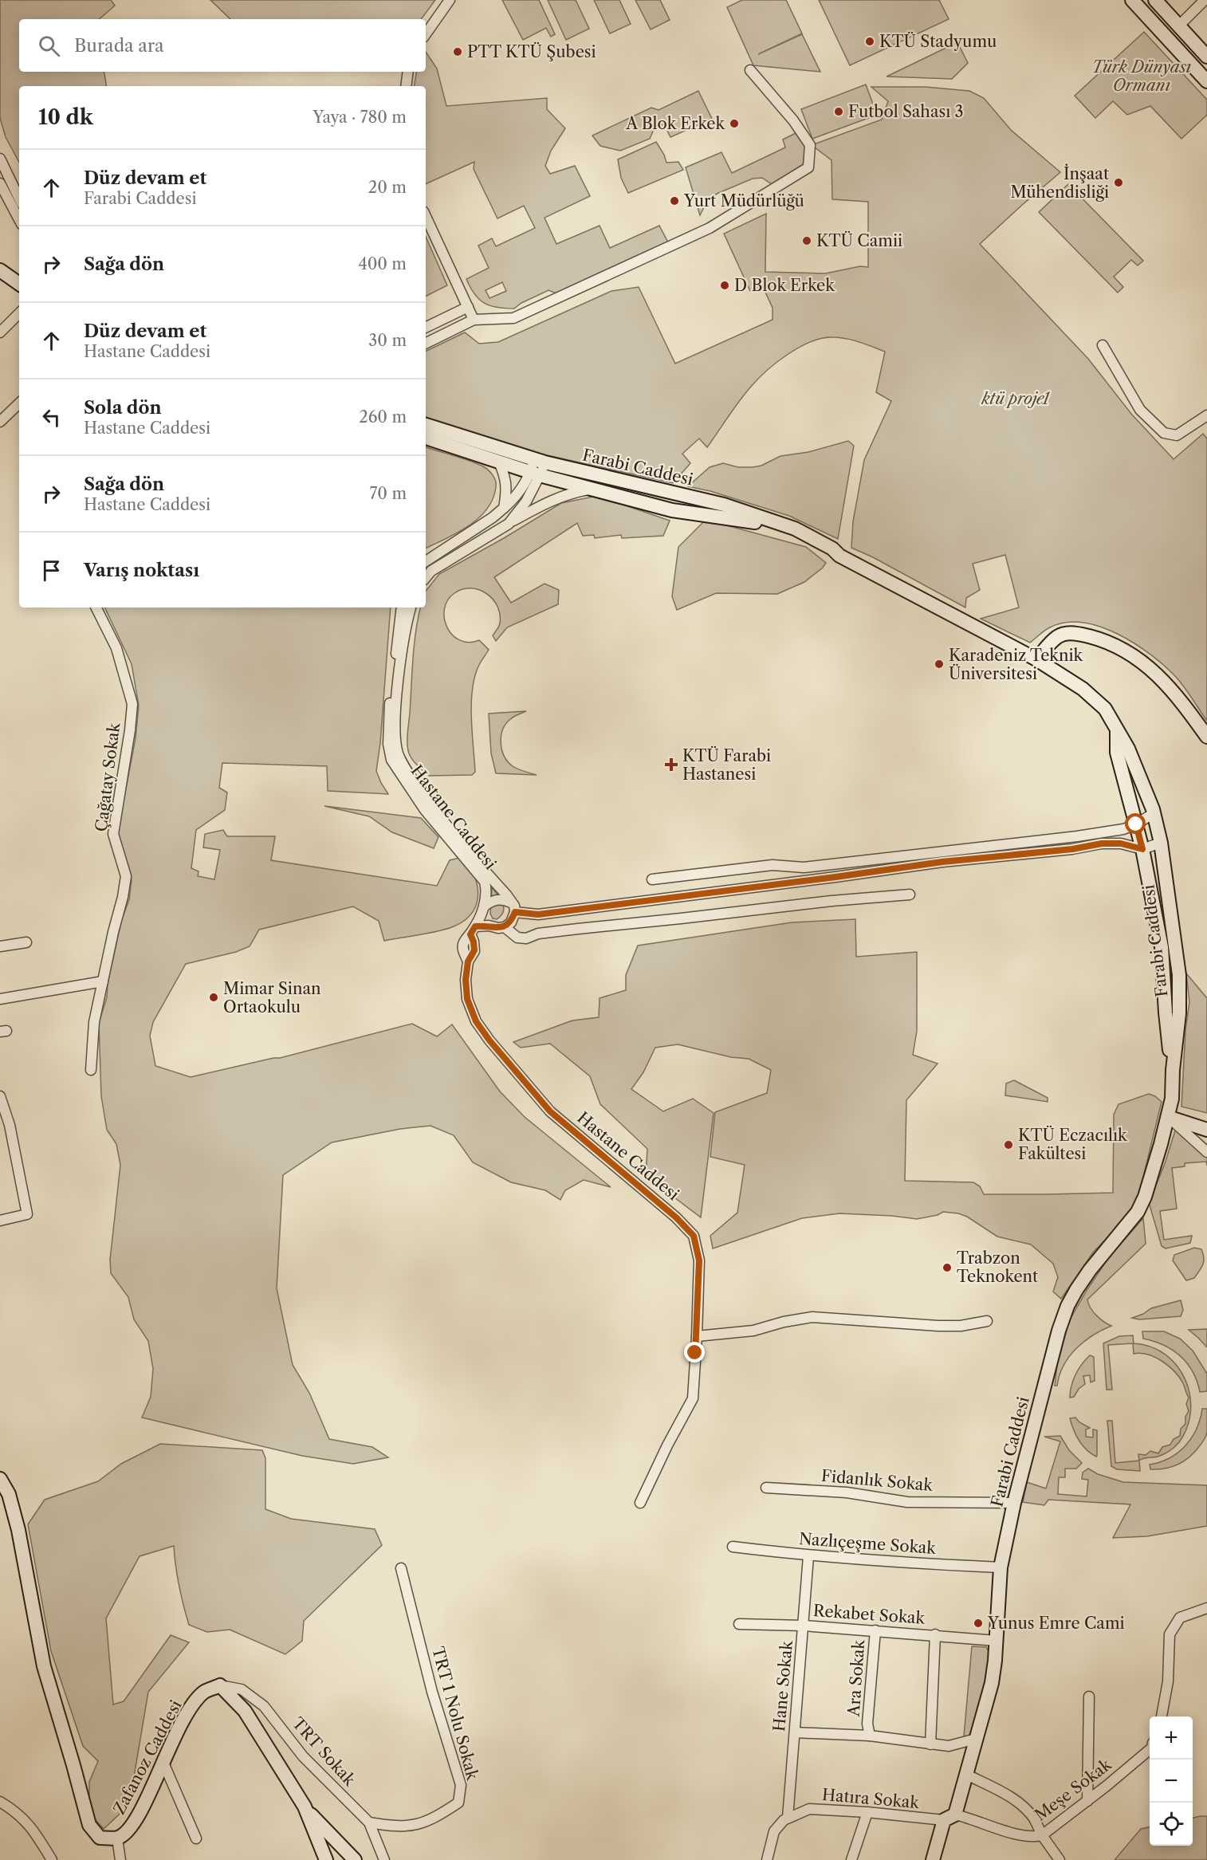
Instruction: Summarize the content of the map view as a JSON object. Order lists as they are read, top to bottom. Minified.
{"streets":{"street":["Farabi Caddesi","Çağatay Sokak","Hastane Caddesi","Fidanlık Sokak","Nazlıçeşme Sokak","Rekabet Sokak","Ara Sokak","Hane Sokak","TRT 1 Nolu Sokak","TRT Sokak","Zafanoz Caddesi","Meşe Sokak","Hatıra Sokak"]},"crossings":[["Farabi Caddesi","Fidanlık Sokak"],["Farabi Caddesi","Nazlıçeşme Sokak"],["Farabi Caddesi","Rekabet Sokak"],["Farabi Caddesi","Ara Sokak"],["Farabi Caddesi","Meşe Sokak"],["Farabi Caddesi","Hatıra Sokak"],["Nazlıçeşme Sokak","Hane Sokak"],["Rekabet Sokak","Ara Sokak"],["Rekabet Sokak","Hane Sokak"],["Hane Sokak","Hatıra Sokak"],["TRT 1 Nolu Sokak","TRT Sokak"],["TRT Sokak","Zafanoz Caddesi"],["Meşe Sokak","Hatıra Sokak"]],"parks":["Türk Dünyası Ormanı","ktü proje1"],"places":{"other":["KTÜ Stadyumu","PTT KTÜ Şubesi","Futbol Sahası 3","A Blok Erkek","İnşaat Mühendisliği","Yurt Müdürlüğü","KTÜ Camii","D Blok Erkek","Karadeniz Teknik Üniversitesi","Mimar Sinan Ortaokulu","KTÜ Eczacılık Fakültesi","Trabzon Teknokent","Yunus Emre Cami"],"health":["KTÜ Farabi Hastanesi"]},"page":{"search":"Burada ara","heading":["10 dk","Yaya · 780 m"],"list":[["Düz devam et","Farabi Caddesi","20 m"],["Sağa dön","400 m"],["Düz devam et","Hastane Caddesi","30 m"],["Sola dön","Hastane Caddesi","260 m"],["Sağa dön","Hastane Caddesi","70 m"],"Varış noktası"],"map_buttons":["+","−"]}}
